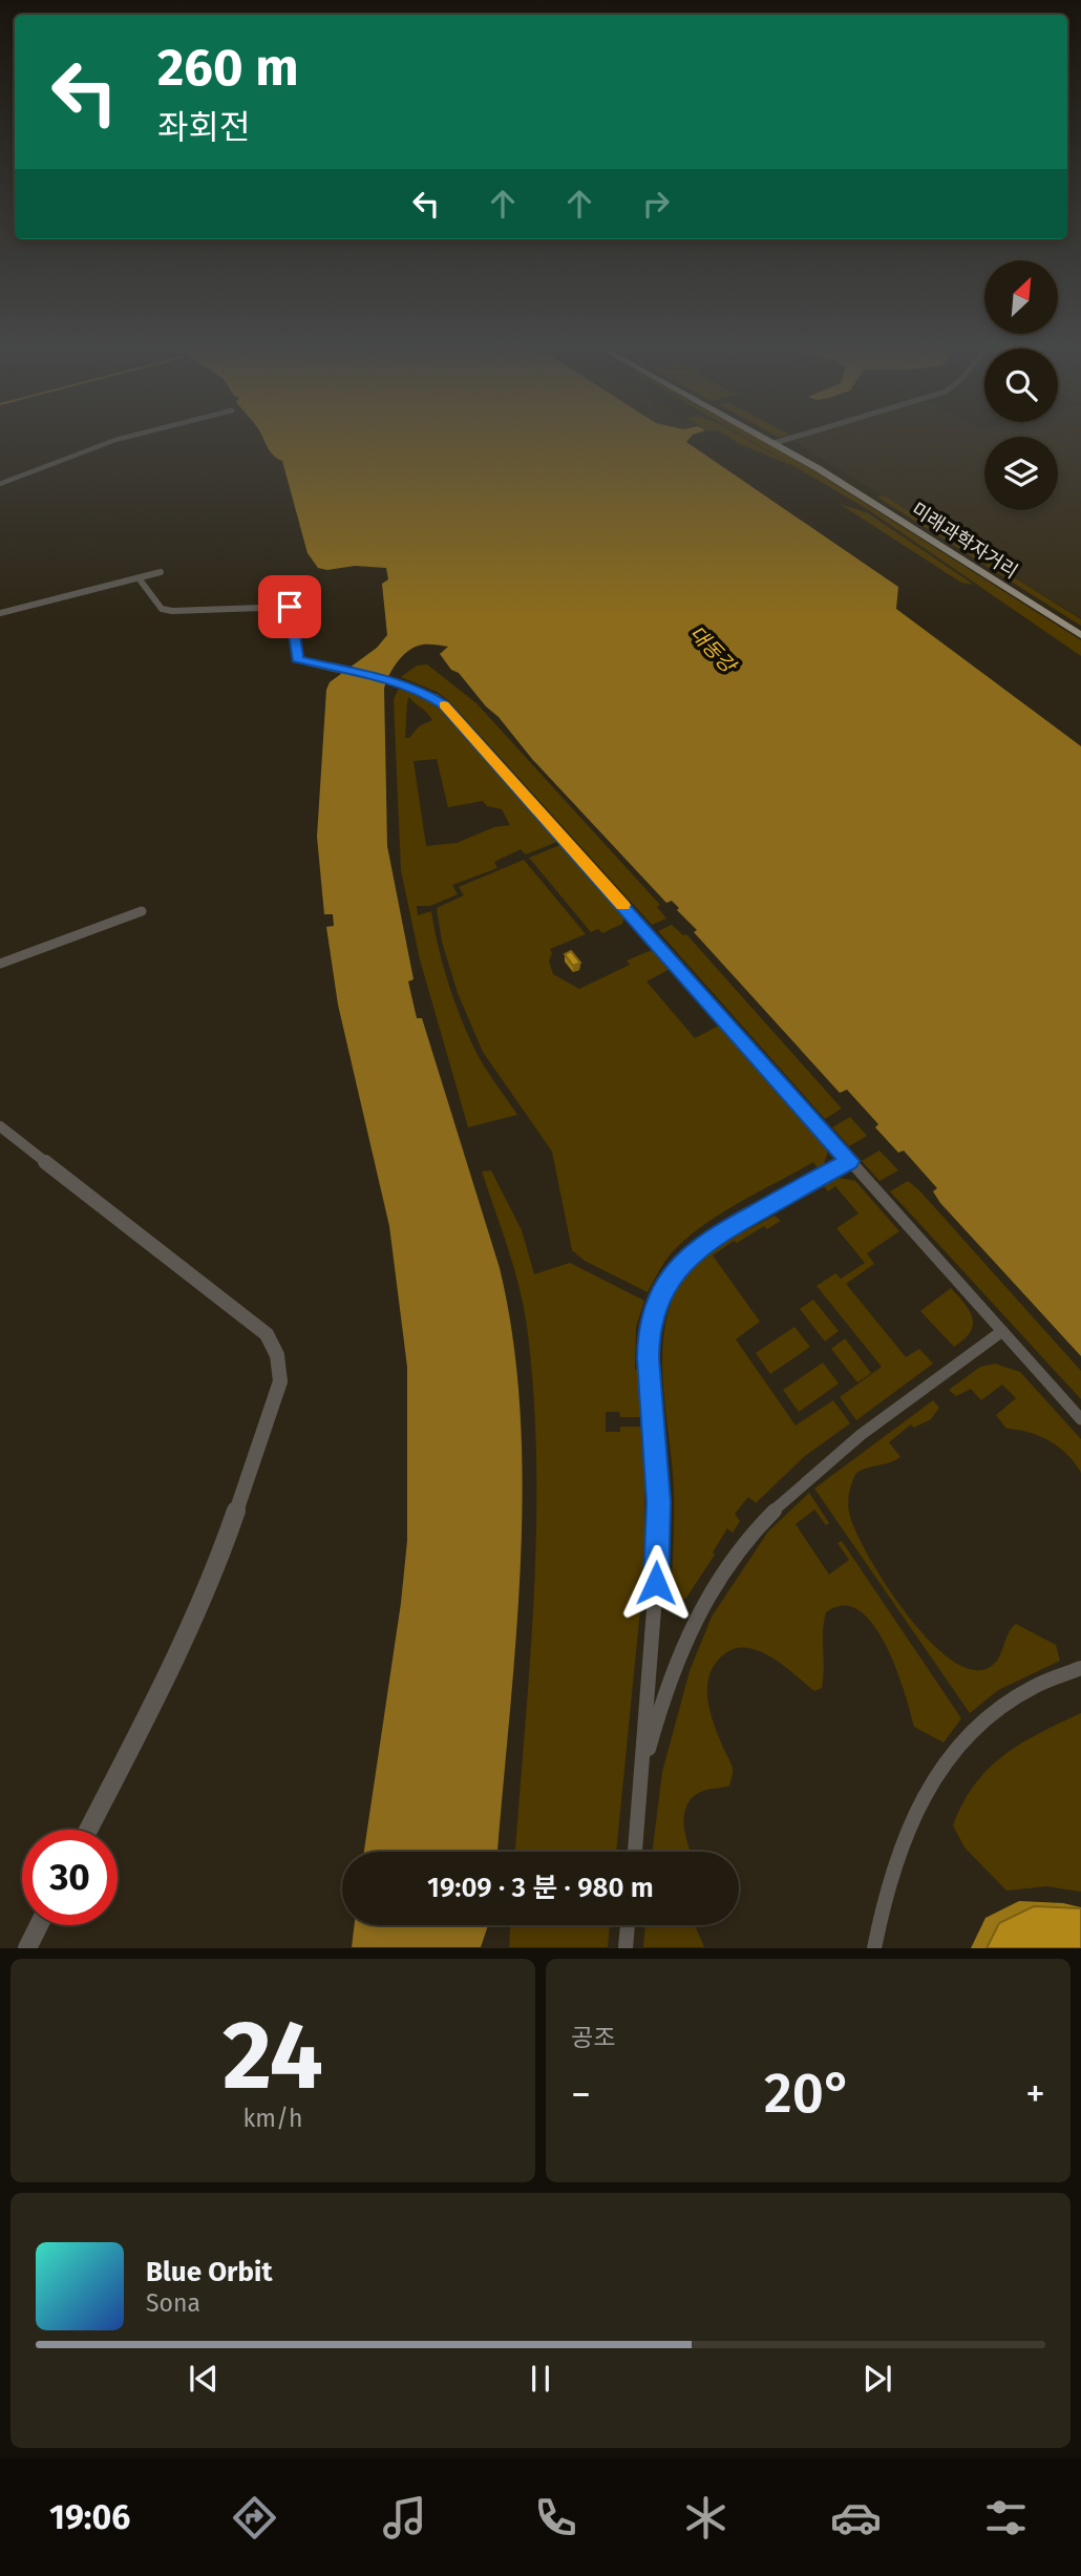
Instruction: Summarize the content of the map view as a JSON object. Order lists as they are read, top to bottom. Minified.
{"streets":{"main road":["미래과학자거리"]},"water":["대동강"],"north":"top right","page":{"turn":["260 m","좌회전"],"limit":"30","trip":"19:09 · 3 분 · 980 m","tile":[["24","km/h"],"공조"],"heat":["−","20°","+"],"song":["Blue Orbit","Sona"],"tabs":"19:06"}}
